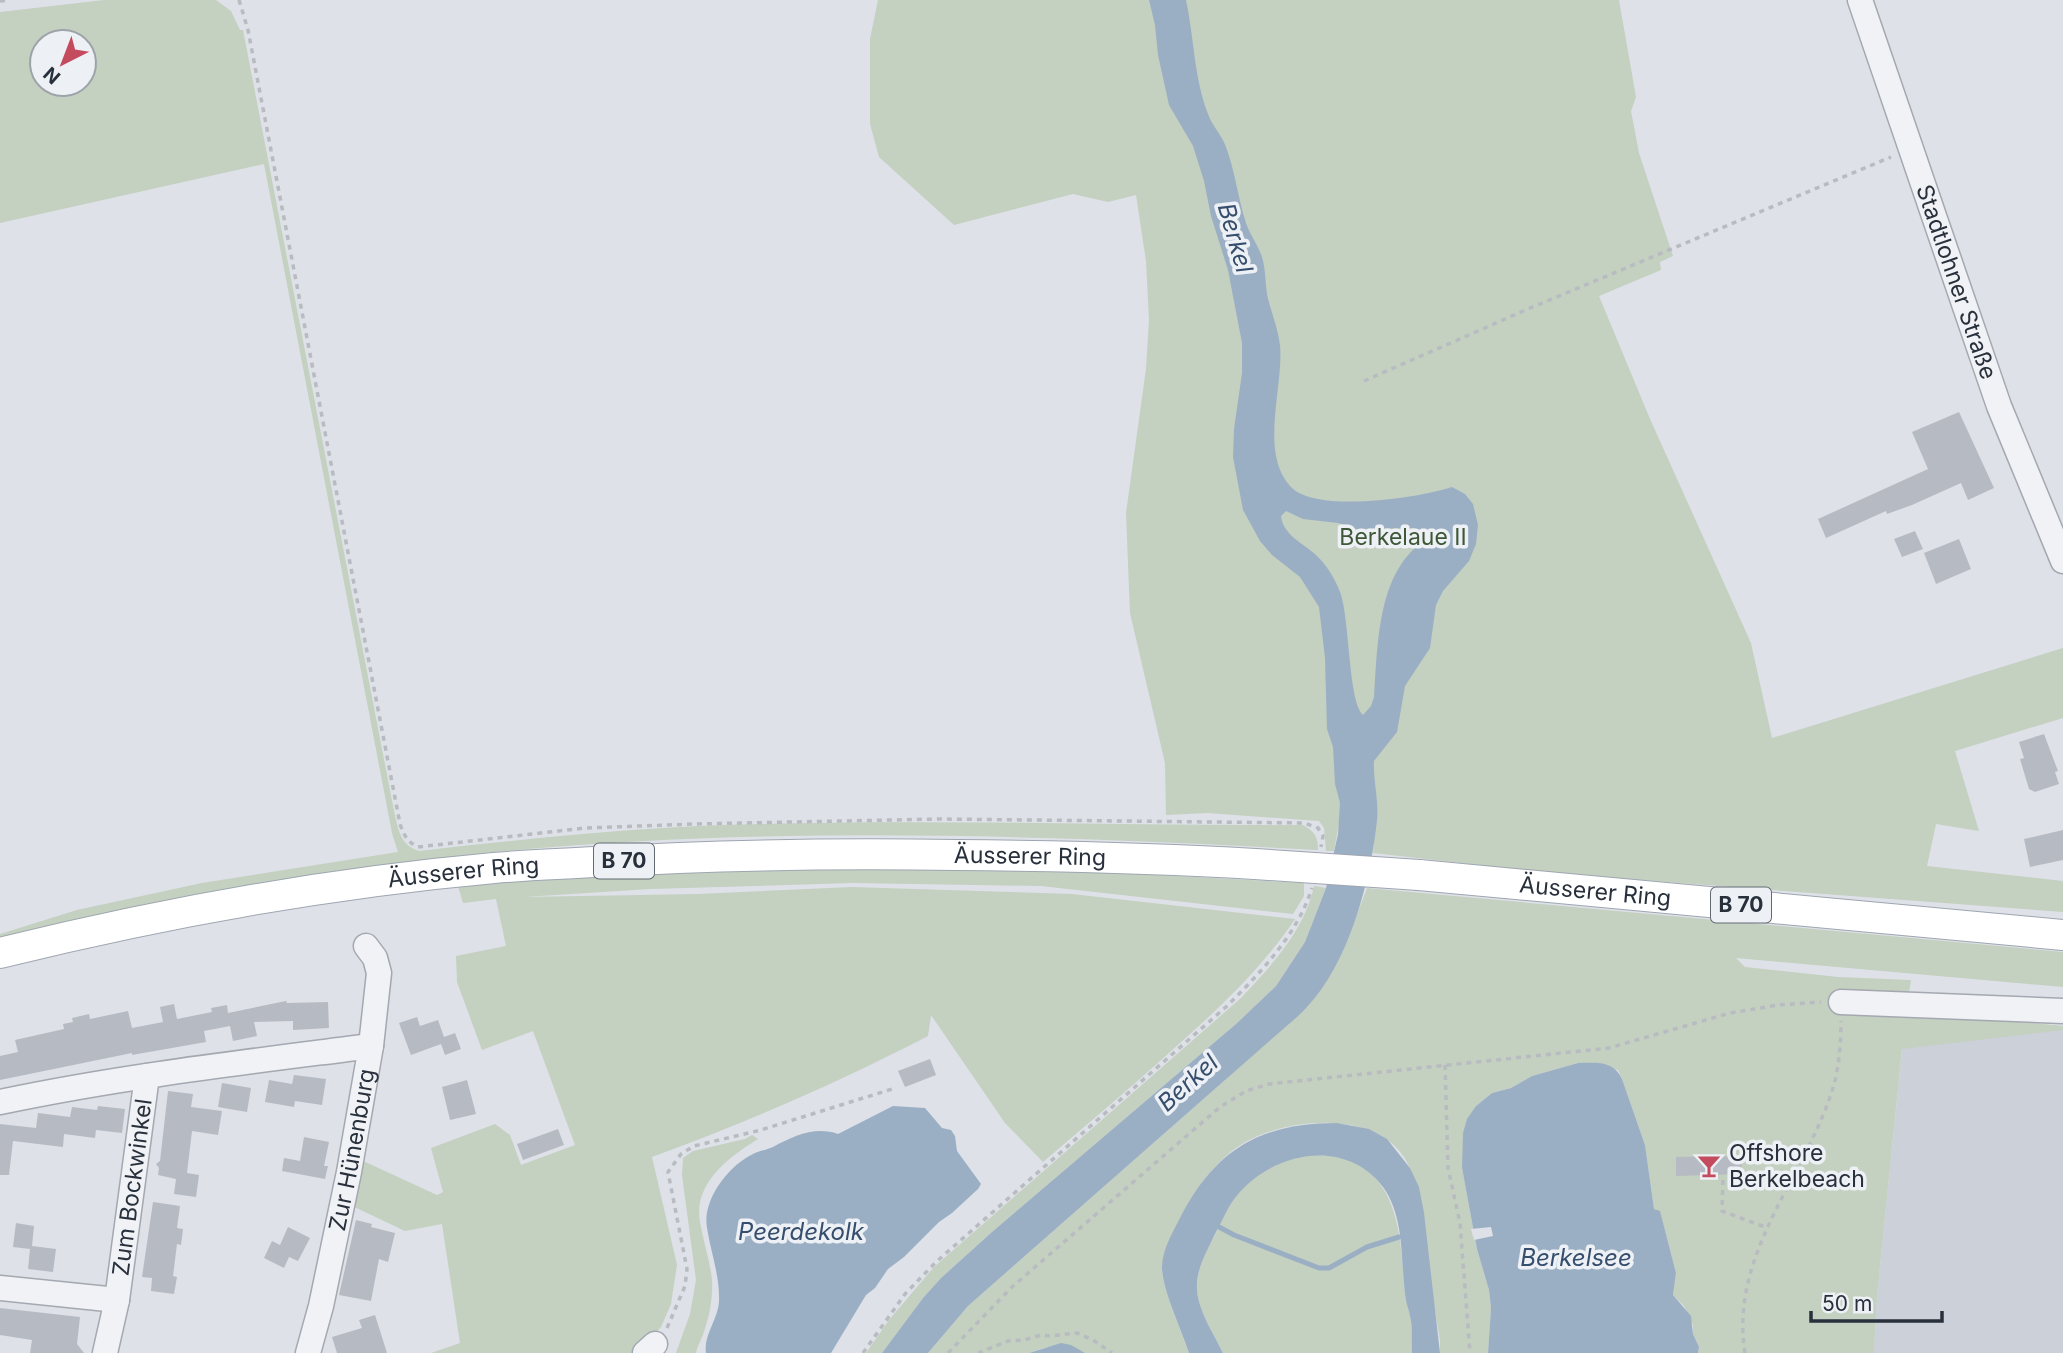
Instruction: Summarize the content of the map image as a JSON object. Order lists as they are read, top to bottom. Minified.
{"streets":{"main road":["Äusserer Ring","B 70"],"street":["Stadtlohner Straße","Zur Hünenburg","Zum Bockwinkel"]},"crossings":[["Zur Hünenburg","Zum Bockwinkel"]],"water":["Berkel","Peerdekolk","Berkelsee"],"parks":["Berkelaue II"],"places":{"bar":["Offshore Berkelbeach"]},"scale_bar":"50 m","north":"bottom left"}
